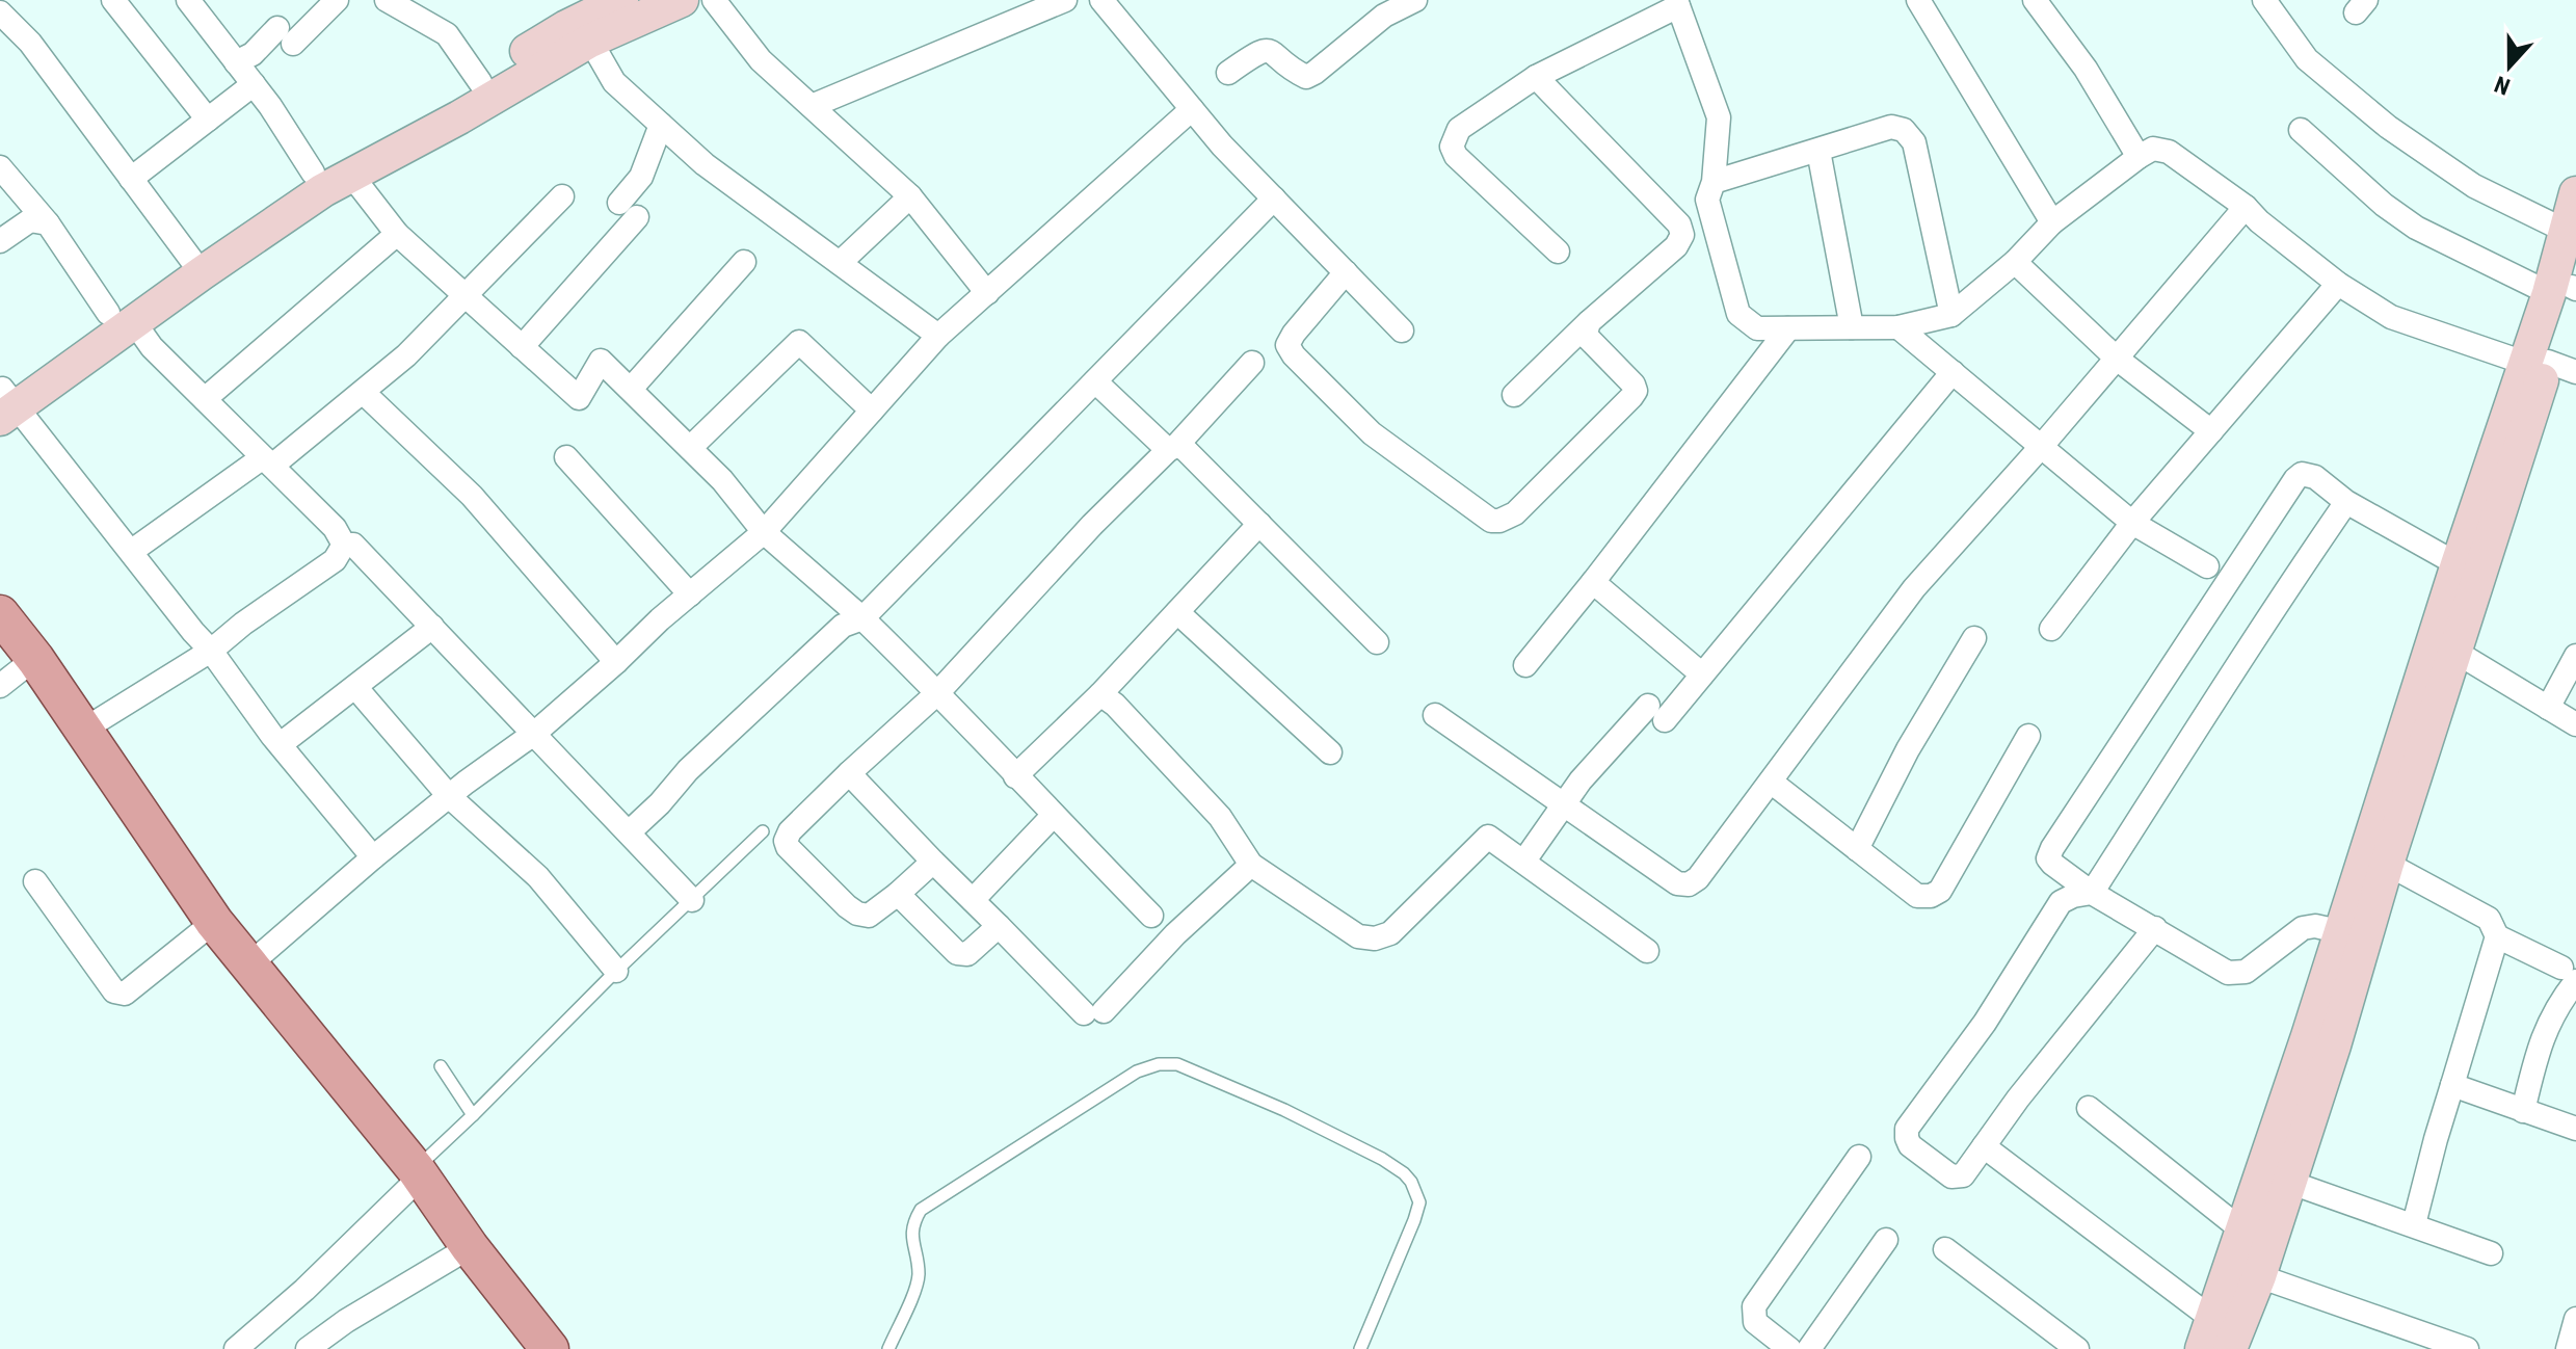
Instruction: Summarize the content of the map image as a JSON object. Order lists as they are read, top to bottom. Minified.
{"north":"bottom"}
